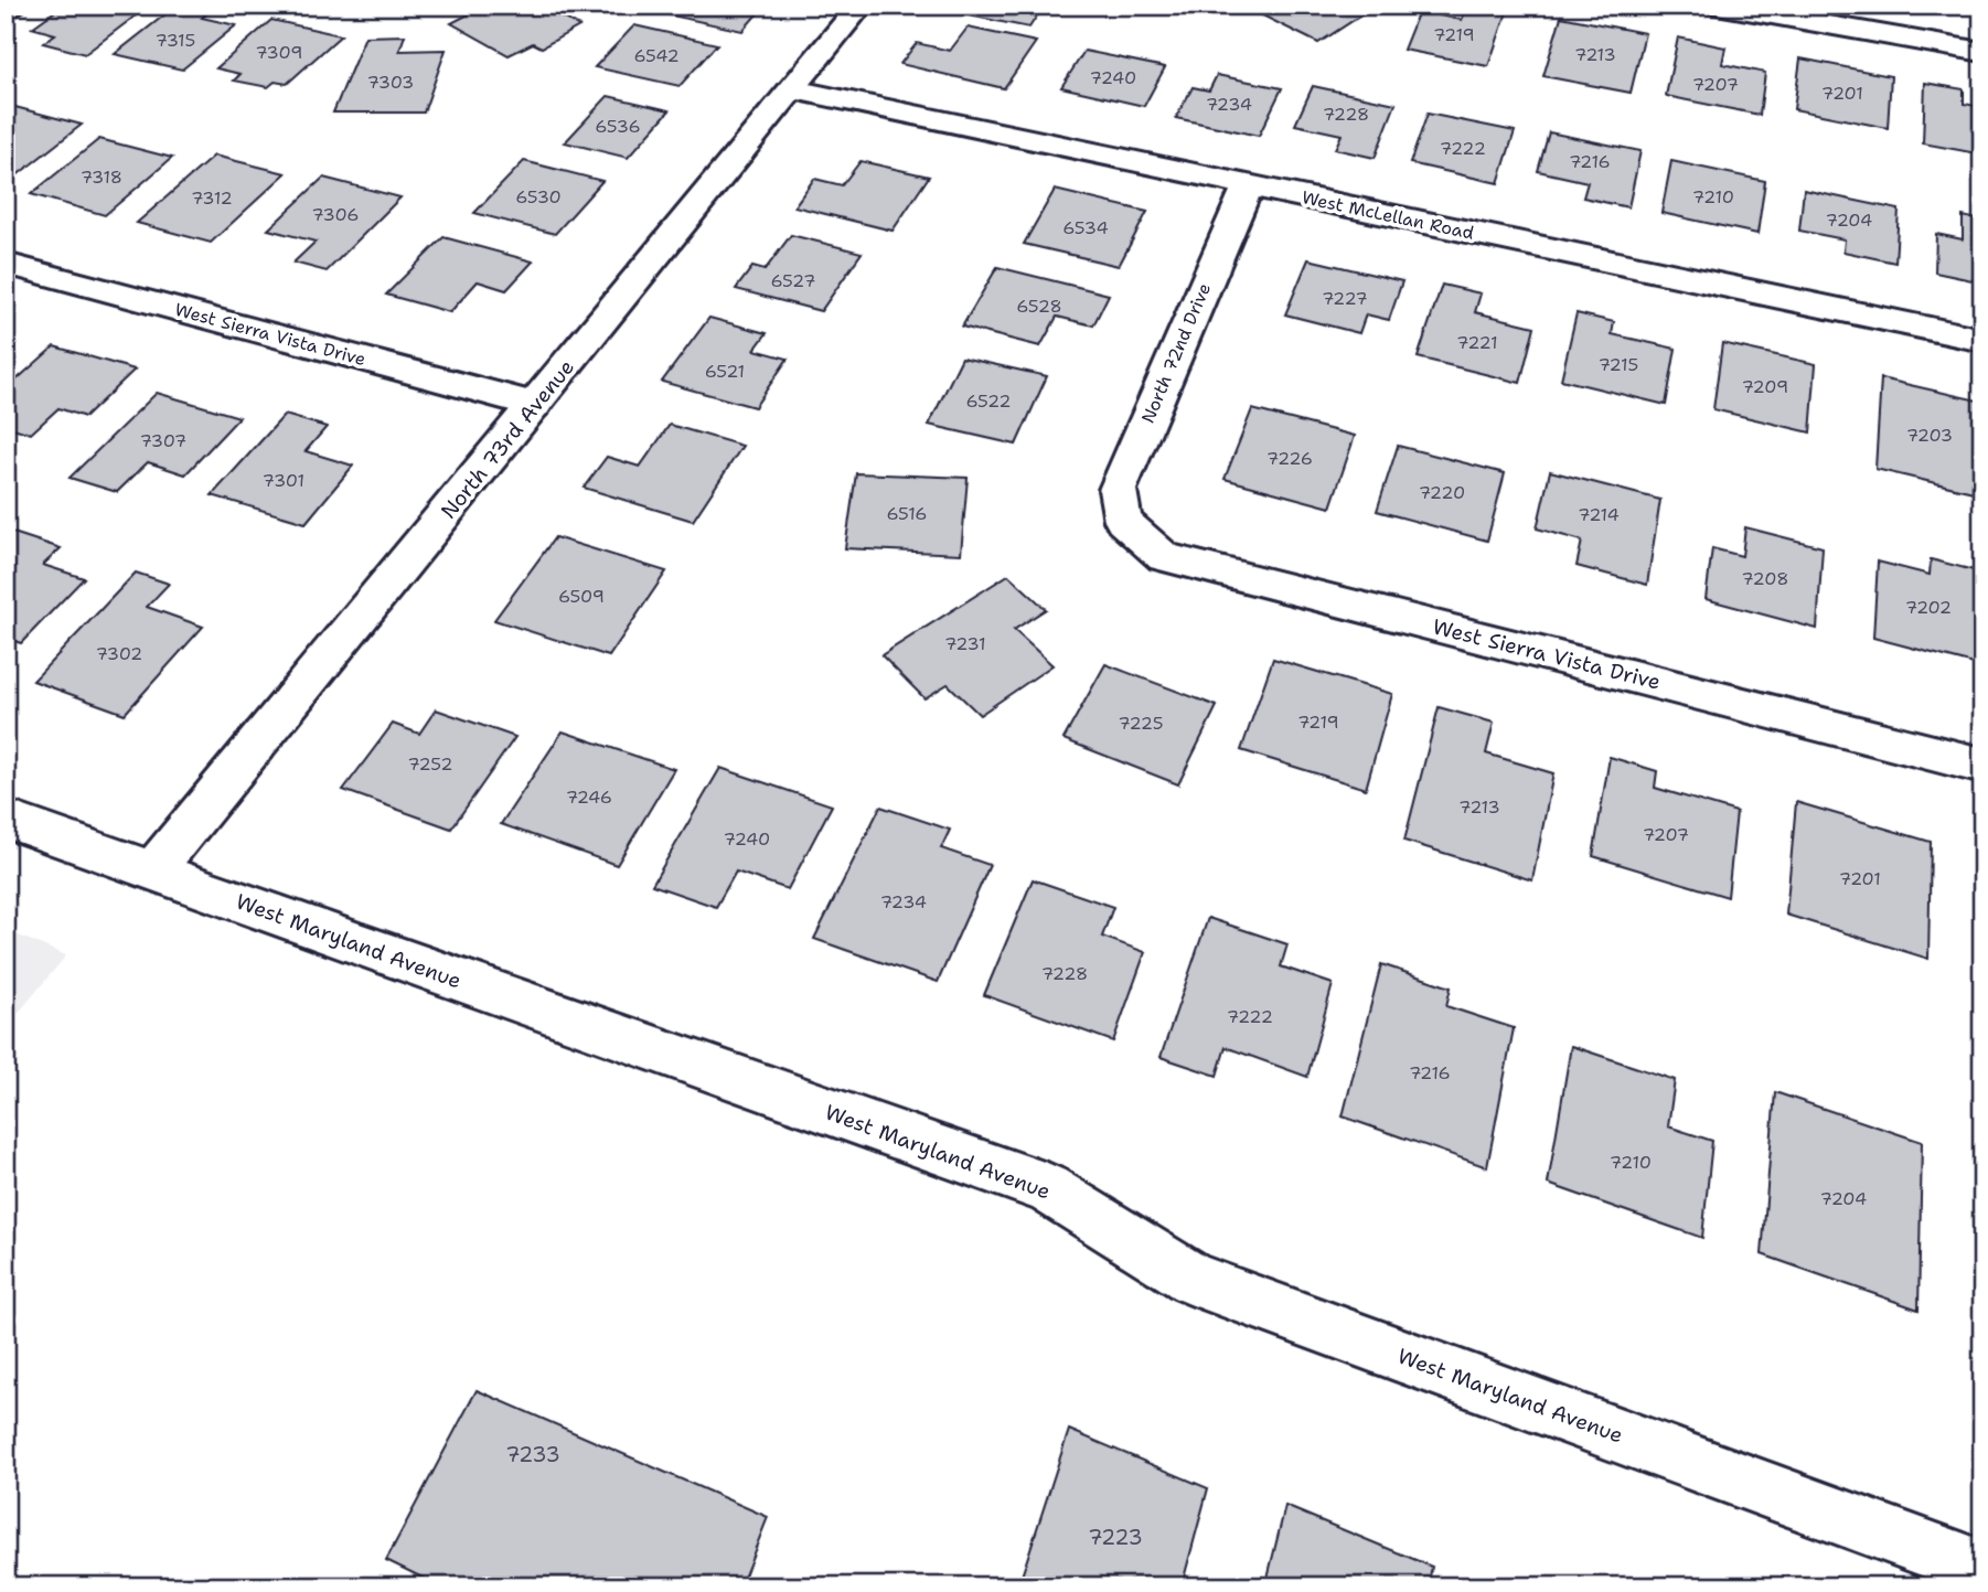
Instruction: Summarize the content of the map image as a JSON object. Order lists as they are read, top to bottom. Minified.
{"streets":{"street":["West McLellan Road","West Sierra Vista Drive","North 72nd Drive","North 73rd Avenue","West Maryland Avenue"]},"crossings":[["West McLellan Road","North 72nd Drive"],["West McLellan Road","North 73rd Avenue"],["West Sierra Vista Drive","North 72nd Drive"],["West Sierra Vista Drive","North 73rd Avenue"],["North 73rd Avenue","West Maryland Avenue"]],"house_numbers":["7219","7315","7309","7213","6542","7240","7303","7207","7201","7234","7228","6536","7222","7216","7318","6530","7210","7312","7306","7204","6534","6527","7227","6528","7221","7215","6521","7209","6522","7203","7307","7226","7301","7220","6516","7214","7208","6509","7202","7231","7302","7219","7225","7252","7246","7213","7207","7240","7201","7234","7228","7222","7216","7210","7204","7233","7223"]}
